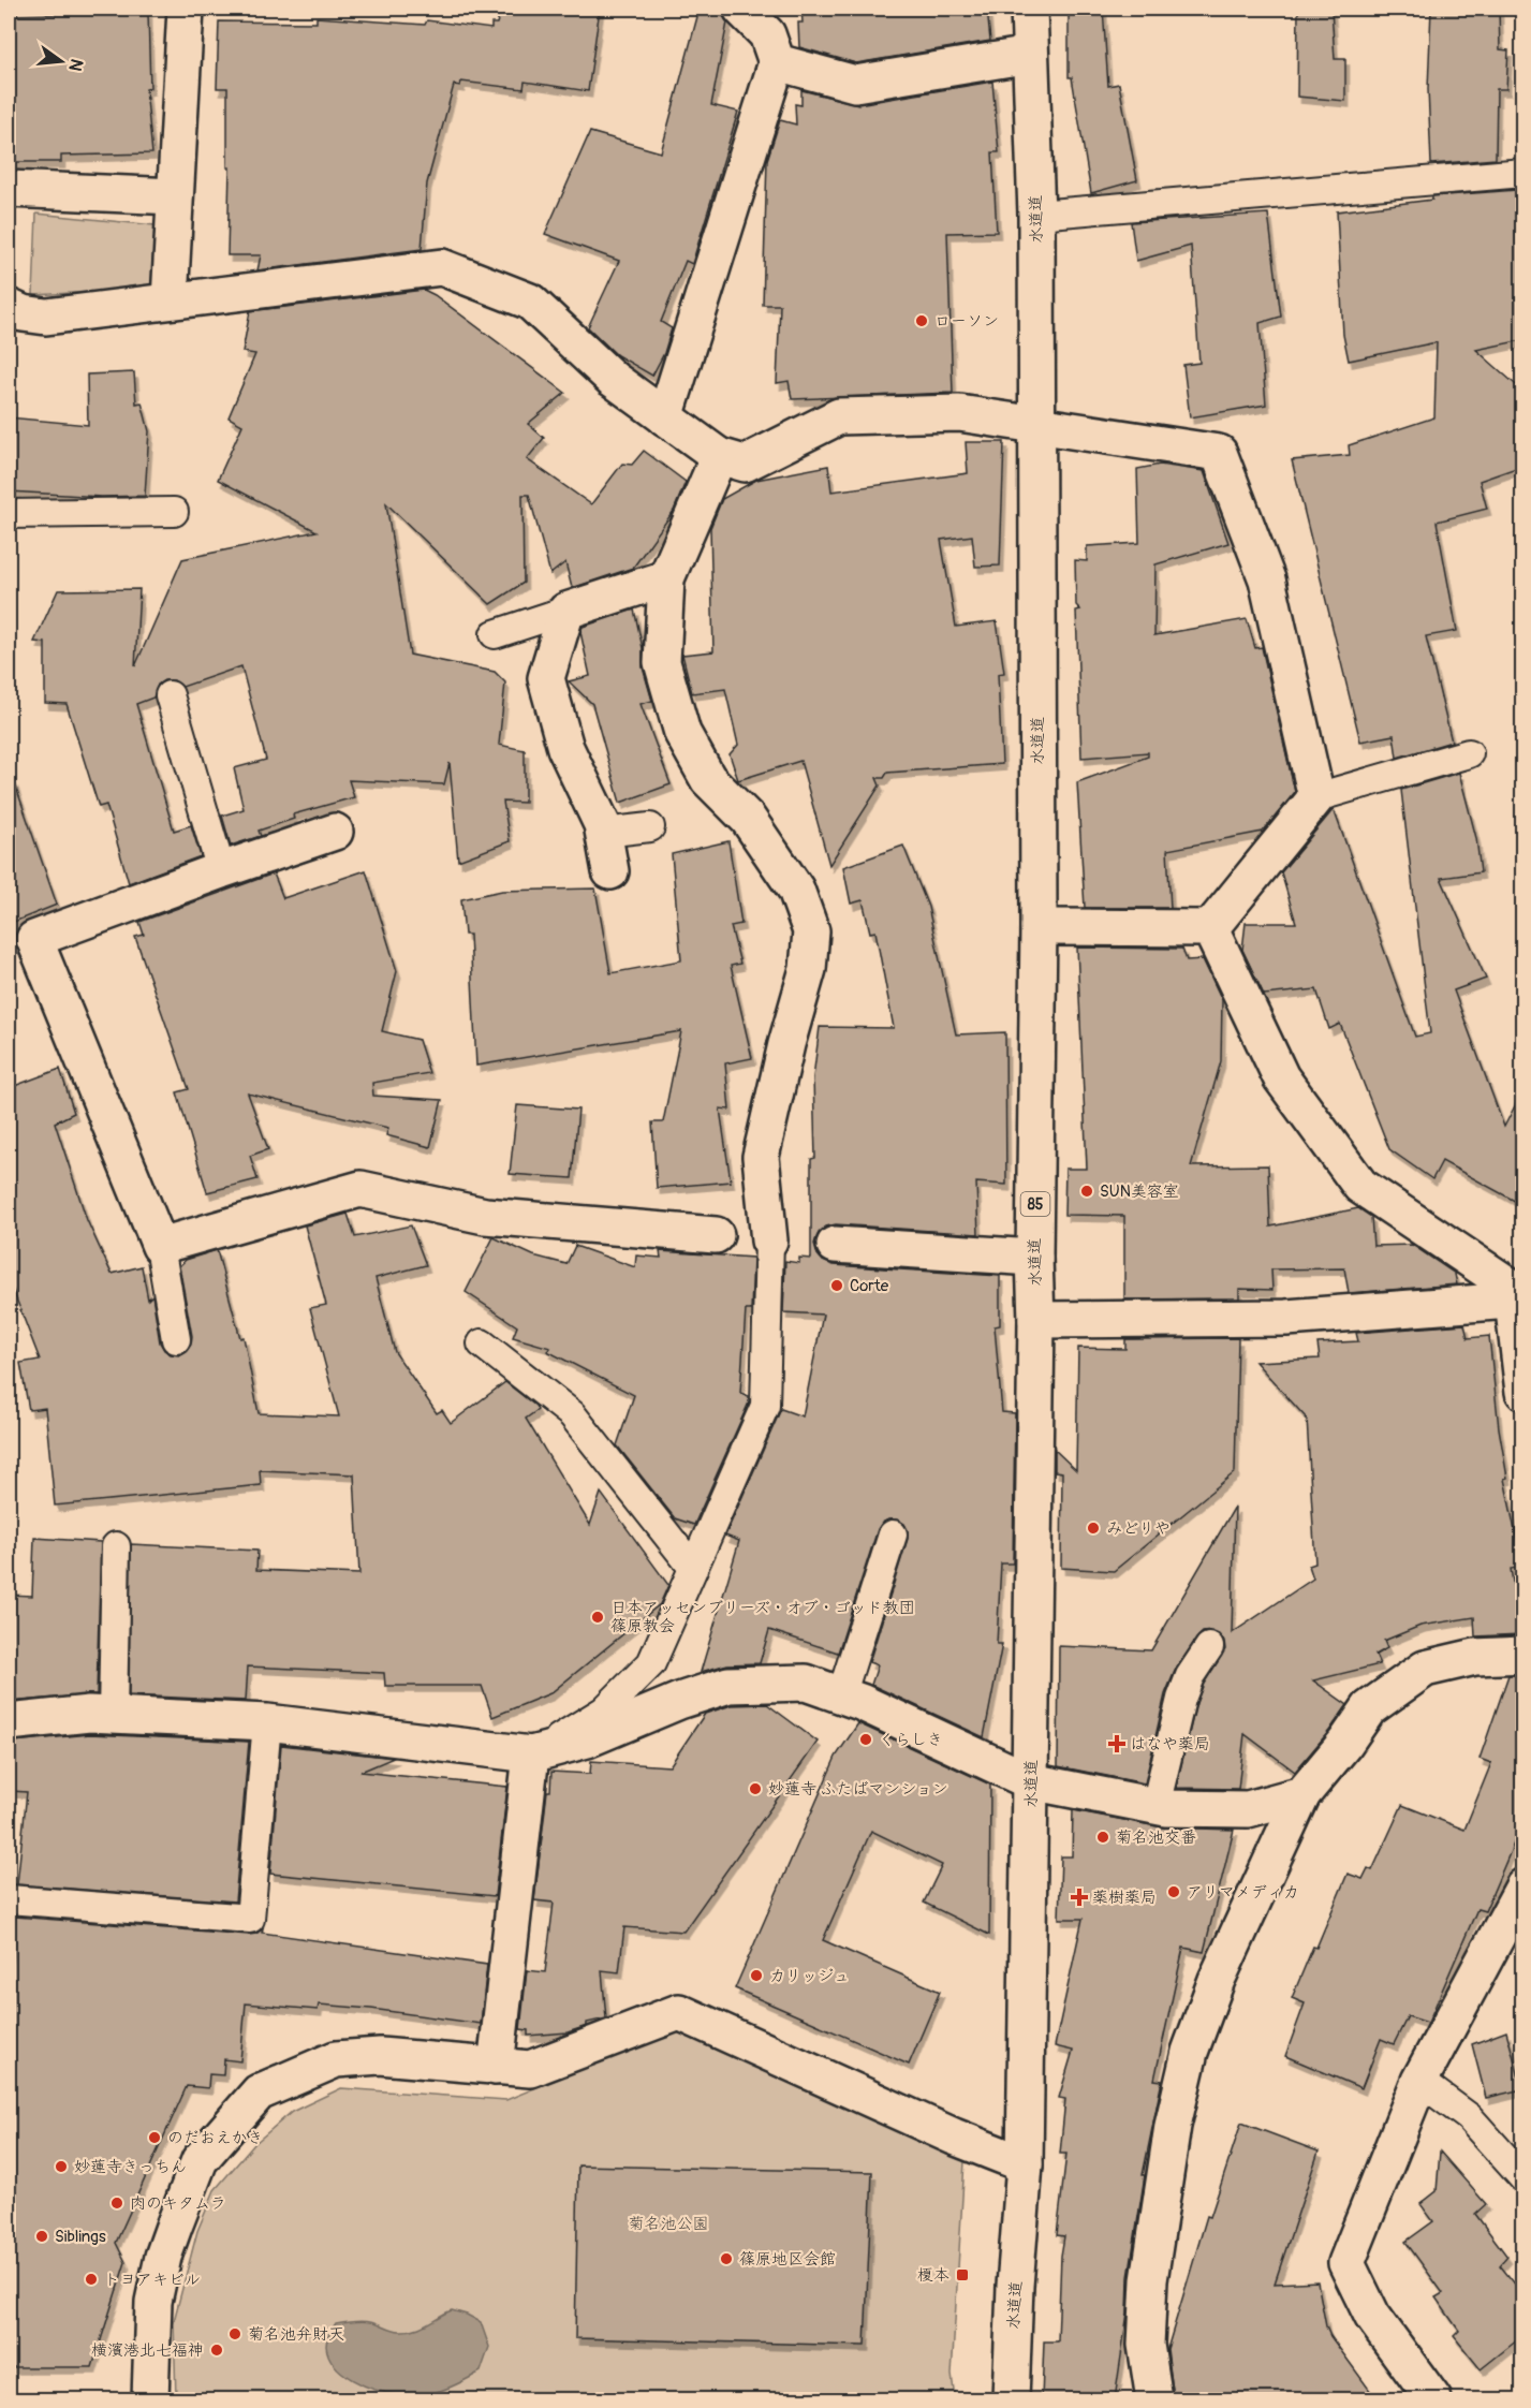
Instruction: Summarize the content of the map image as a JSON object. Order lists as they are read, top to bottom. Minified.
{"streets":{"street":["水道道","85"]},"parks":["菊名池公園"],"places":{"other":["ローソン","SUN美容室","Corte","みどりや","日本アッセンブリーズ・オブ・ゴッド教団 篠原教会","くらしき","妙蓮寺 ふたばマンション","菊名池交番","アリマメディカ","カリッジュ","のだおえかき","妙蓮寺きっちん","肉のキタムラ","Siblings","篠原地区会館","トヨアキビル","菊名池弁財天","横濱港北七福神"],"health":["はなや薬局","薬樹薬局"],"transit":["榎本"]},"north":"right"}
